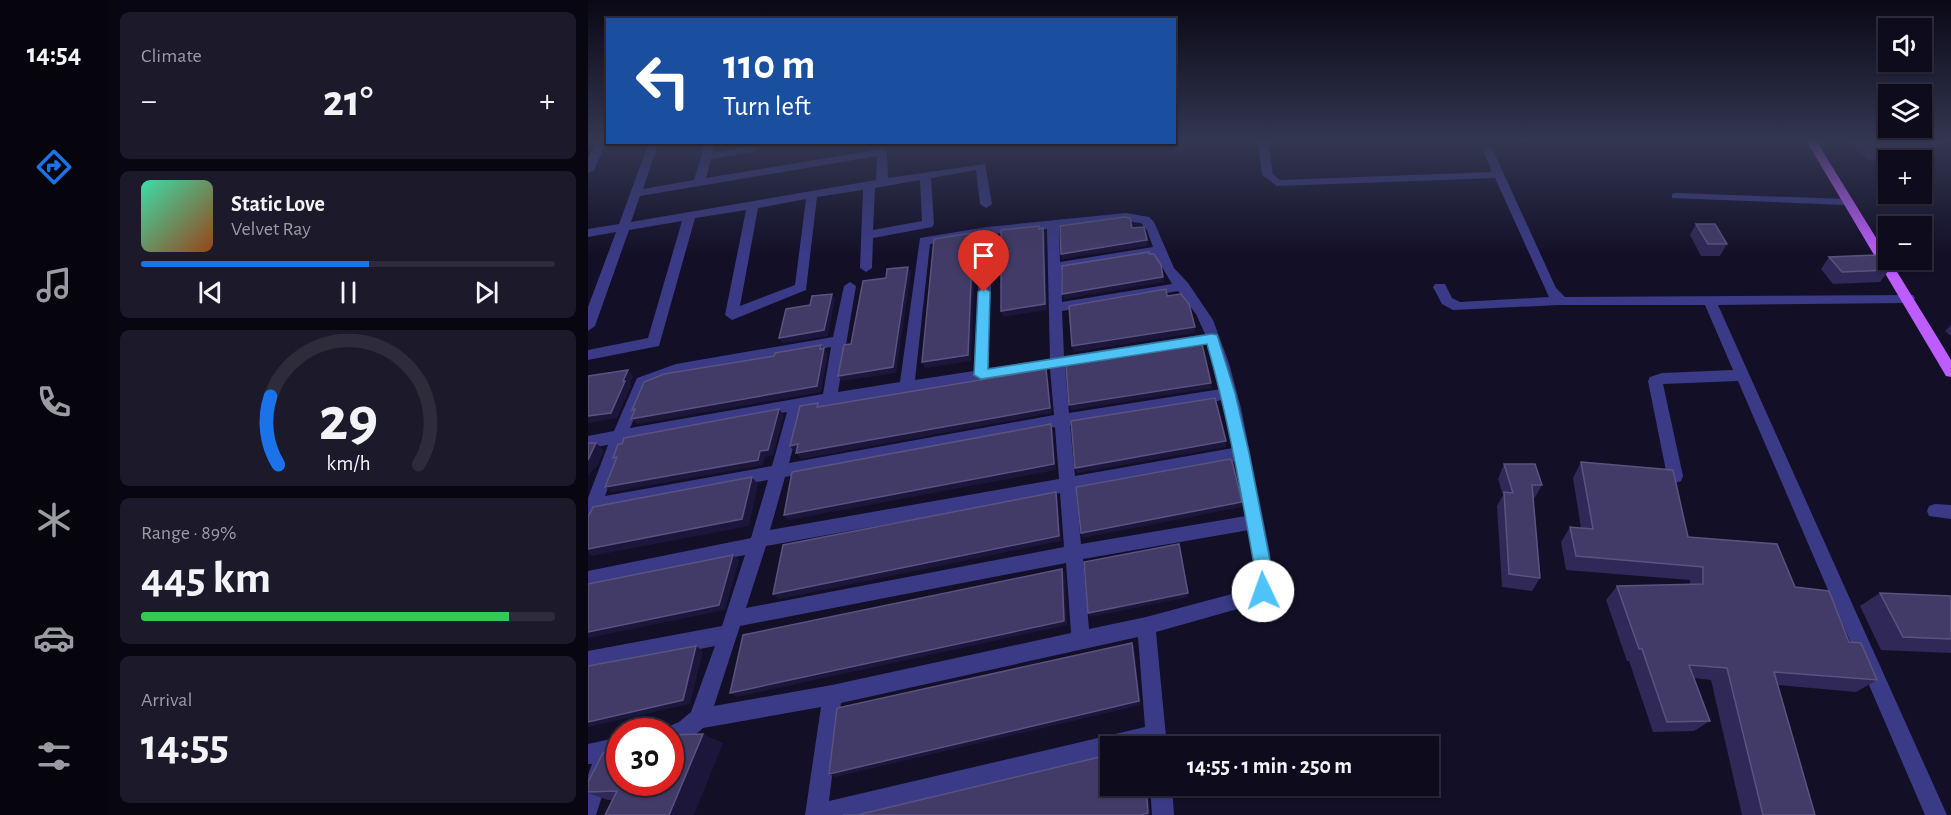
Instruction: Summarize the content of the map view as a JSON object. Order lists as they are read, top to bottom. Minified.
{"page":{"tabs":"14:54","tile":["Climate",["Range · 89%","445 km"],["Arrival","14:55"]],"map_buttons":["+","−"],"turn":["110 m","Turn left"],"heat":["−","21°","+"],"song":["Static Love","Velvet Ray"],"limit":"30","trip":"14:55 · 1 min · 250 m","gauge":["29","km/h"]}}
